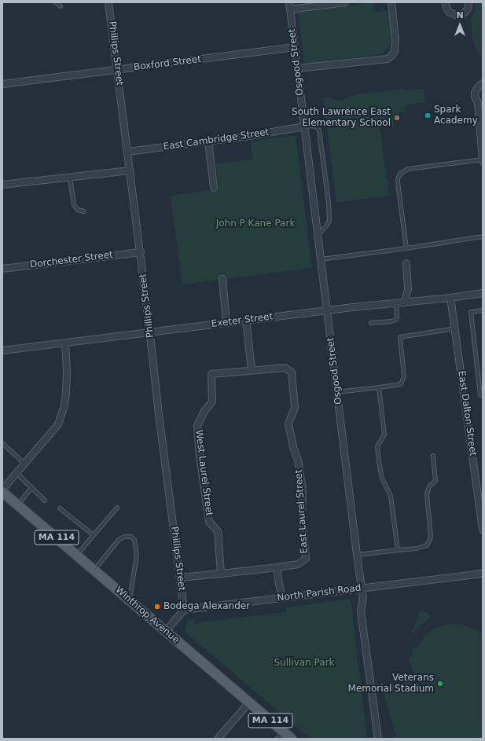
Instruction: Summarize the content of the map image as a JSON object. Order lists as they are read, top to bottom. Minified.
{"streets":{"main road":["MA 114","Winthrop Avenue"],"street":["Phillips Street","Osgood Street","Boxford Street","East Cambridge Street","Dorchester Street","Exeter Street","East Dalton Street","West Laurel Street","East Laurel Street","North Parish Road"]},"crossings":[["Phillips Street","Boxford Street"],["Phillips Street","East Cambridge Street"],["Phillips Street","Dorchester Street"],["Phillips Street","Exeter Street"],["Phillips Street","North Parish Road"],["Osgood Street","Boxford Street"],["Osgood Street","East Cambridge Street"],["Osgood Street","Exeter Street"],["Osgood Street","North Parish Road"],["Exeter Street","East Dalton Street"],["West Laurel Street","East Laurel Street"]],"parks":["John P Kane Park","Sullivan Park"],"places":["Spark Academy","South Lawrence East Elementary School","Bodega Alexander","Veterans Memorial Stadium"],"north":"top"}
